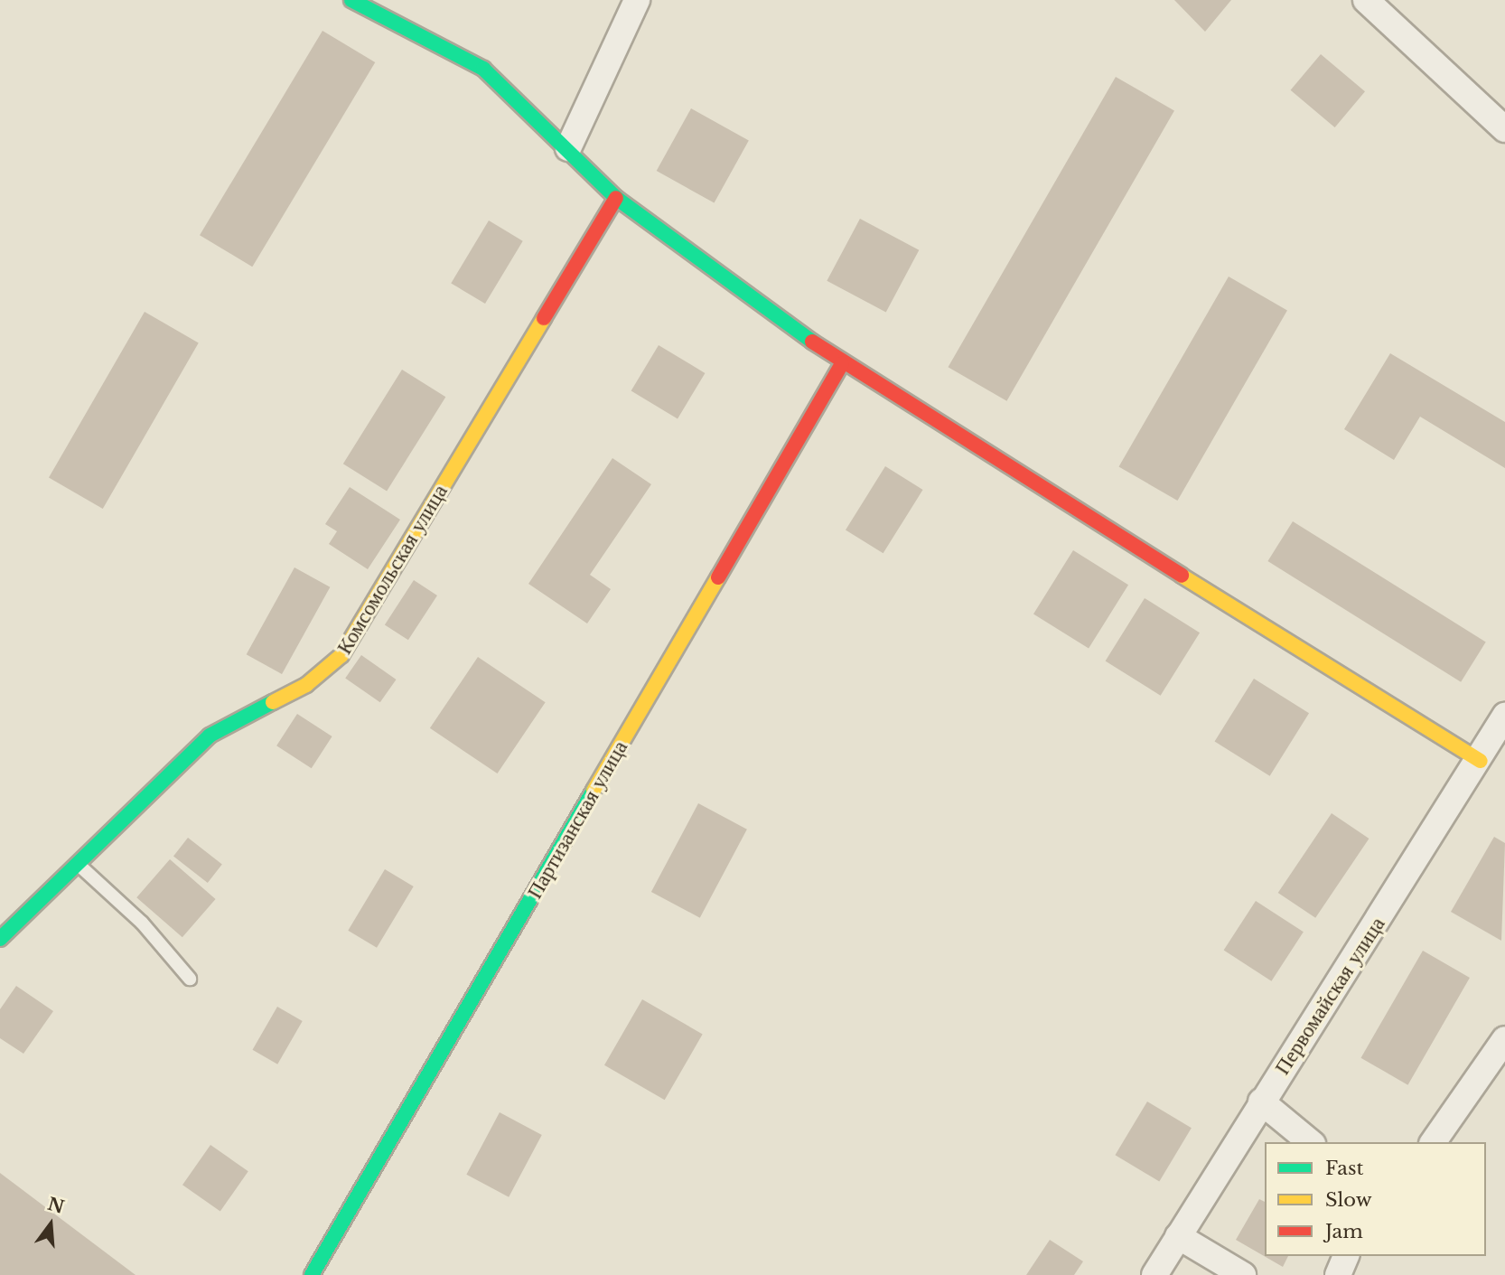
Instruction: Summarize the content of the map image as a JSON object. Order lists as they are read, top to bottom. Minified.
{"streets":{"street":["Комсомольская улица","Партизанская улица","Первомайская улица"]},"legend":["Fast","Slow","Jam"],"north":"top"}
